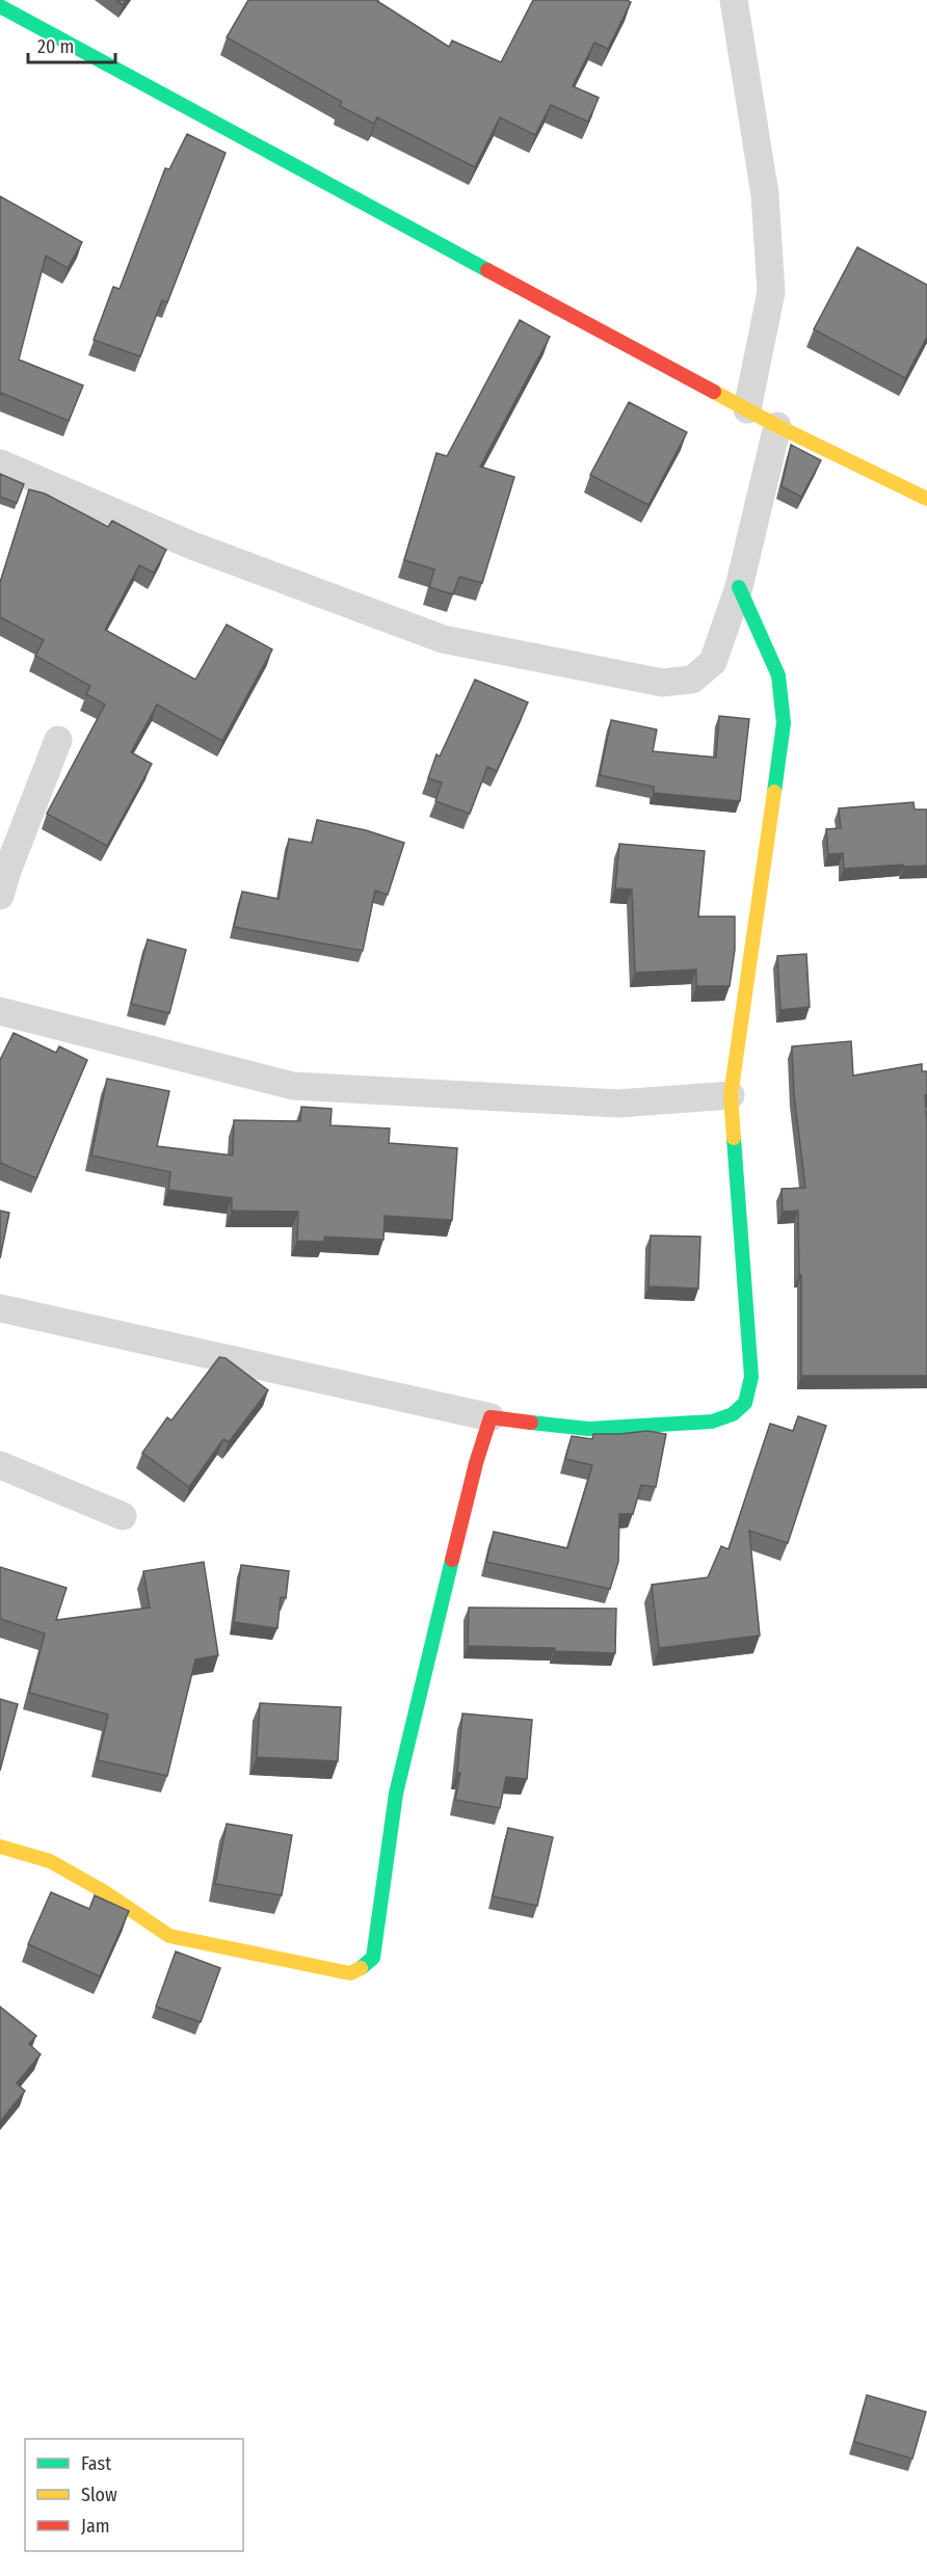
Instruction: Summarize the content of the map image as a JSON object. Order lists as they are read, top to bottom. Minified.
{"legend":["Fast","Slow","Jam"],"scale_bar":"20 m"}
